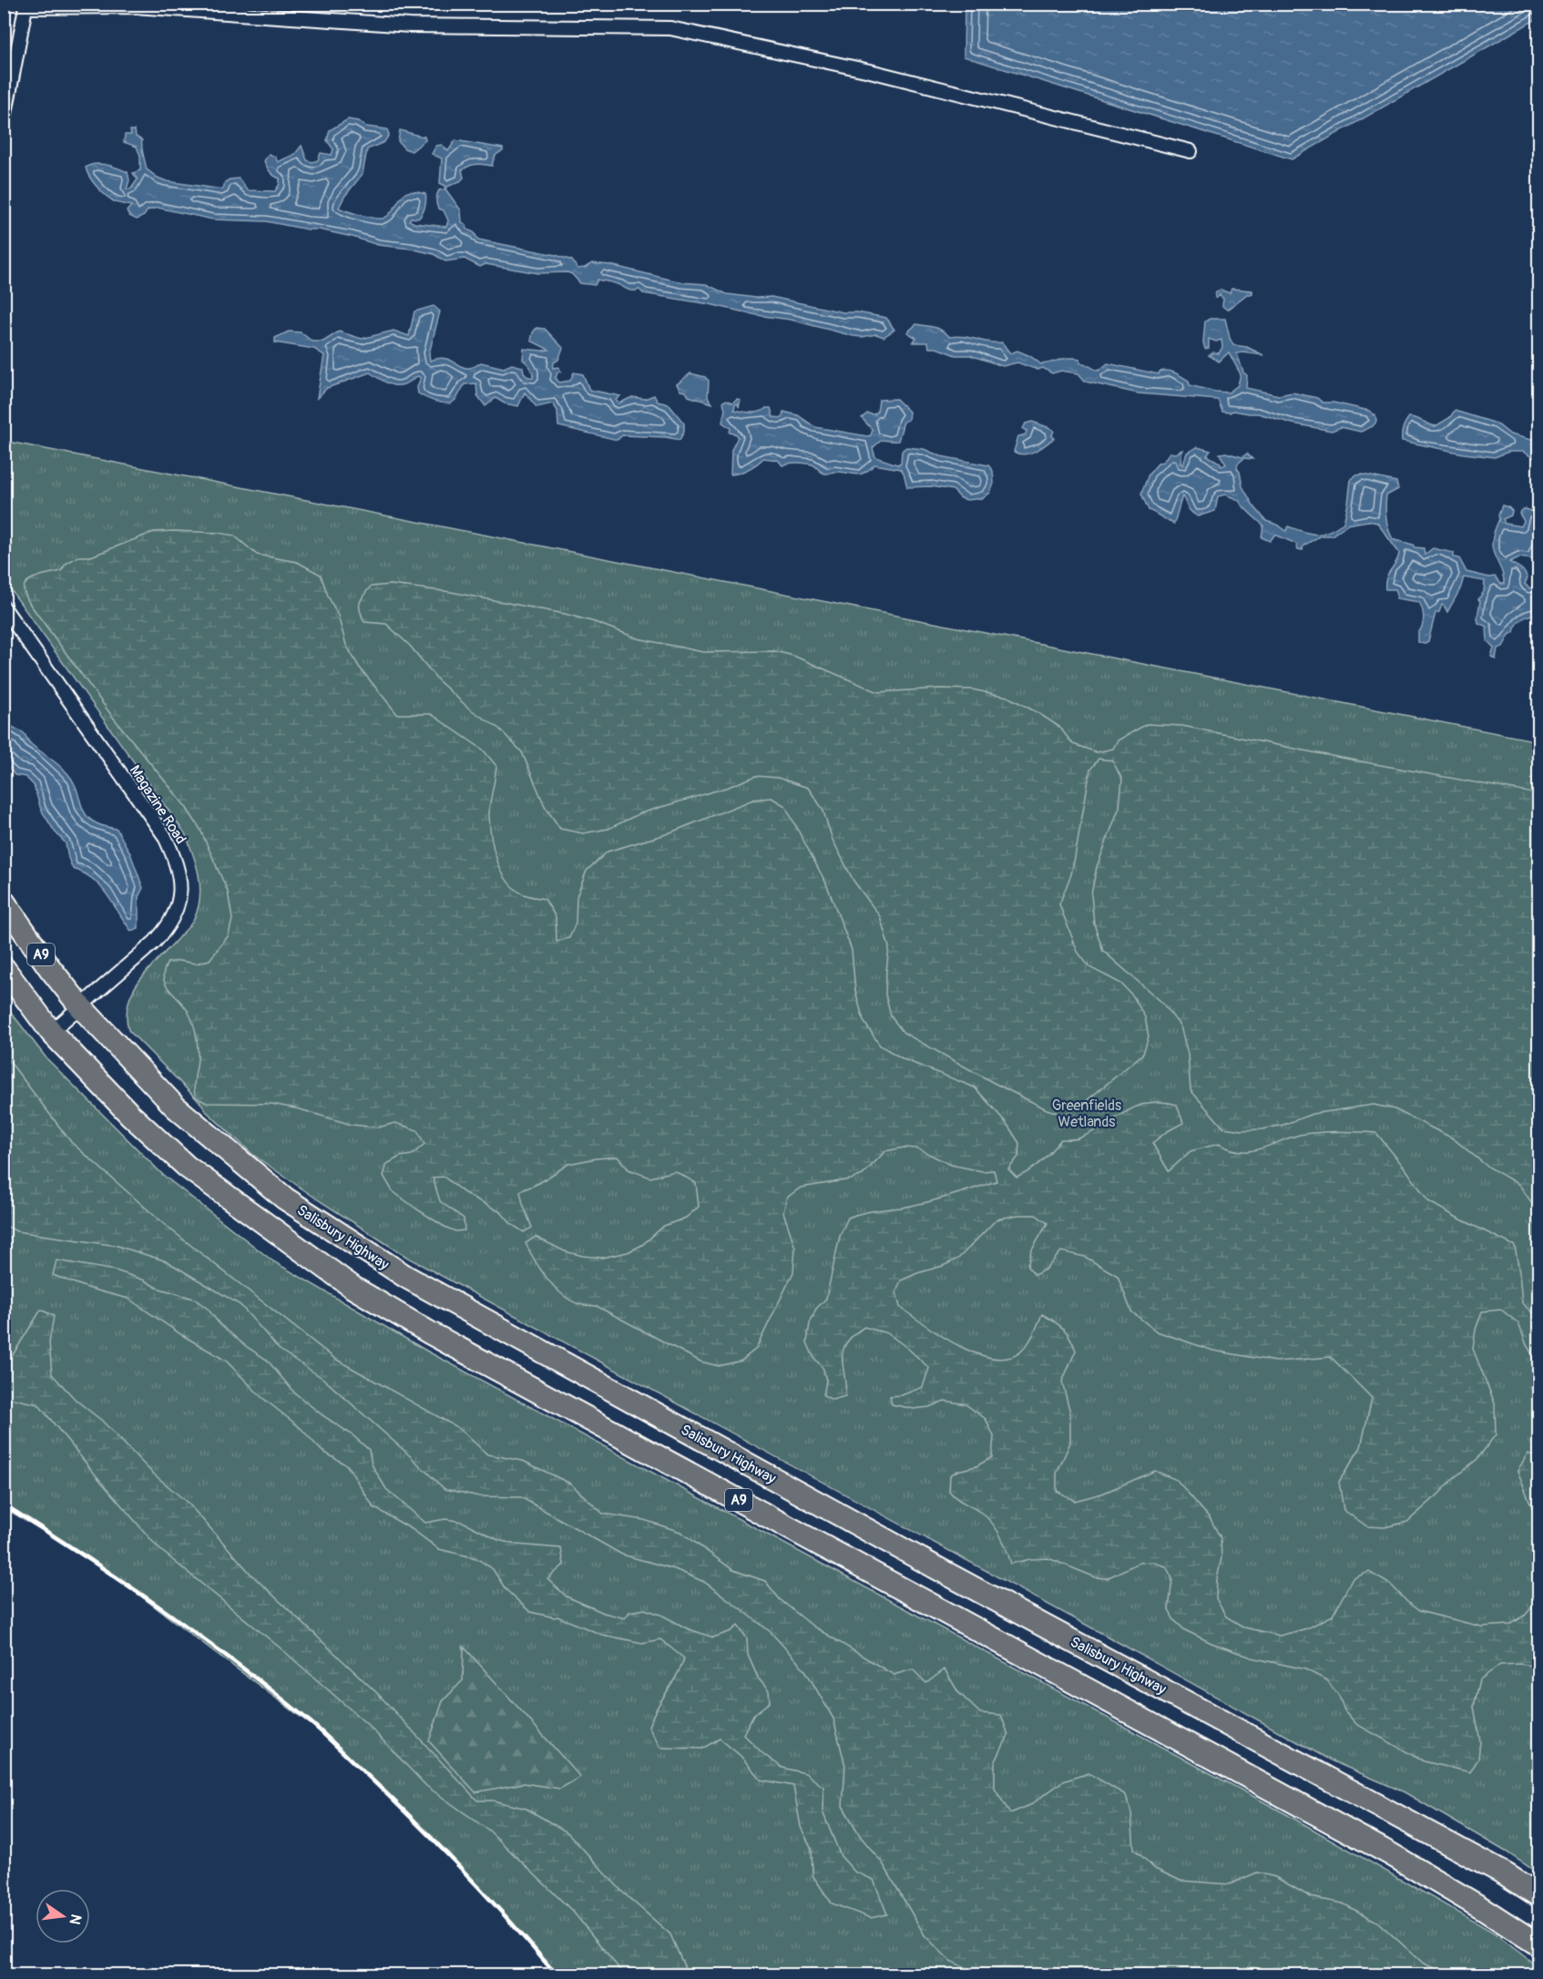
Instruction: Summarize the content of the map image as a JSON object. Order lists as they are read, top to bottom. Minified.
{"streets":{"highway":["A9","Salisbury Highway"],"street":["Magazine Road"]},"crossings":[["Magazine Road","A9"],["Magazine Road","Salisbury Highway"]],"parks":["Greenfields Wetlands"],"north":"right"}
